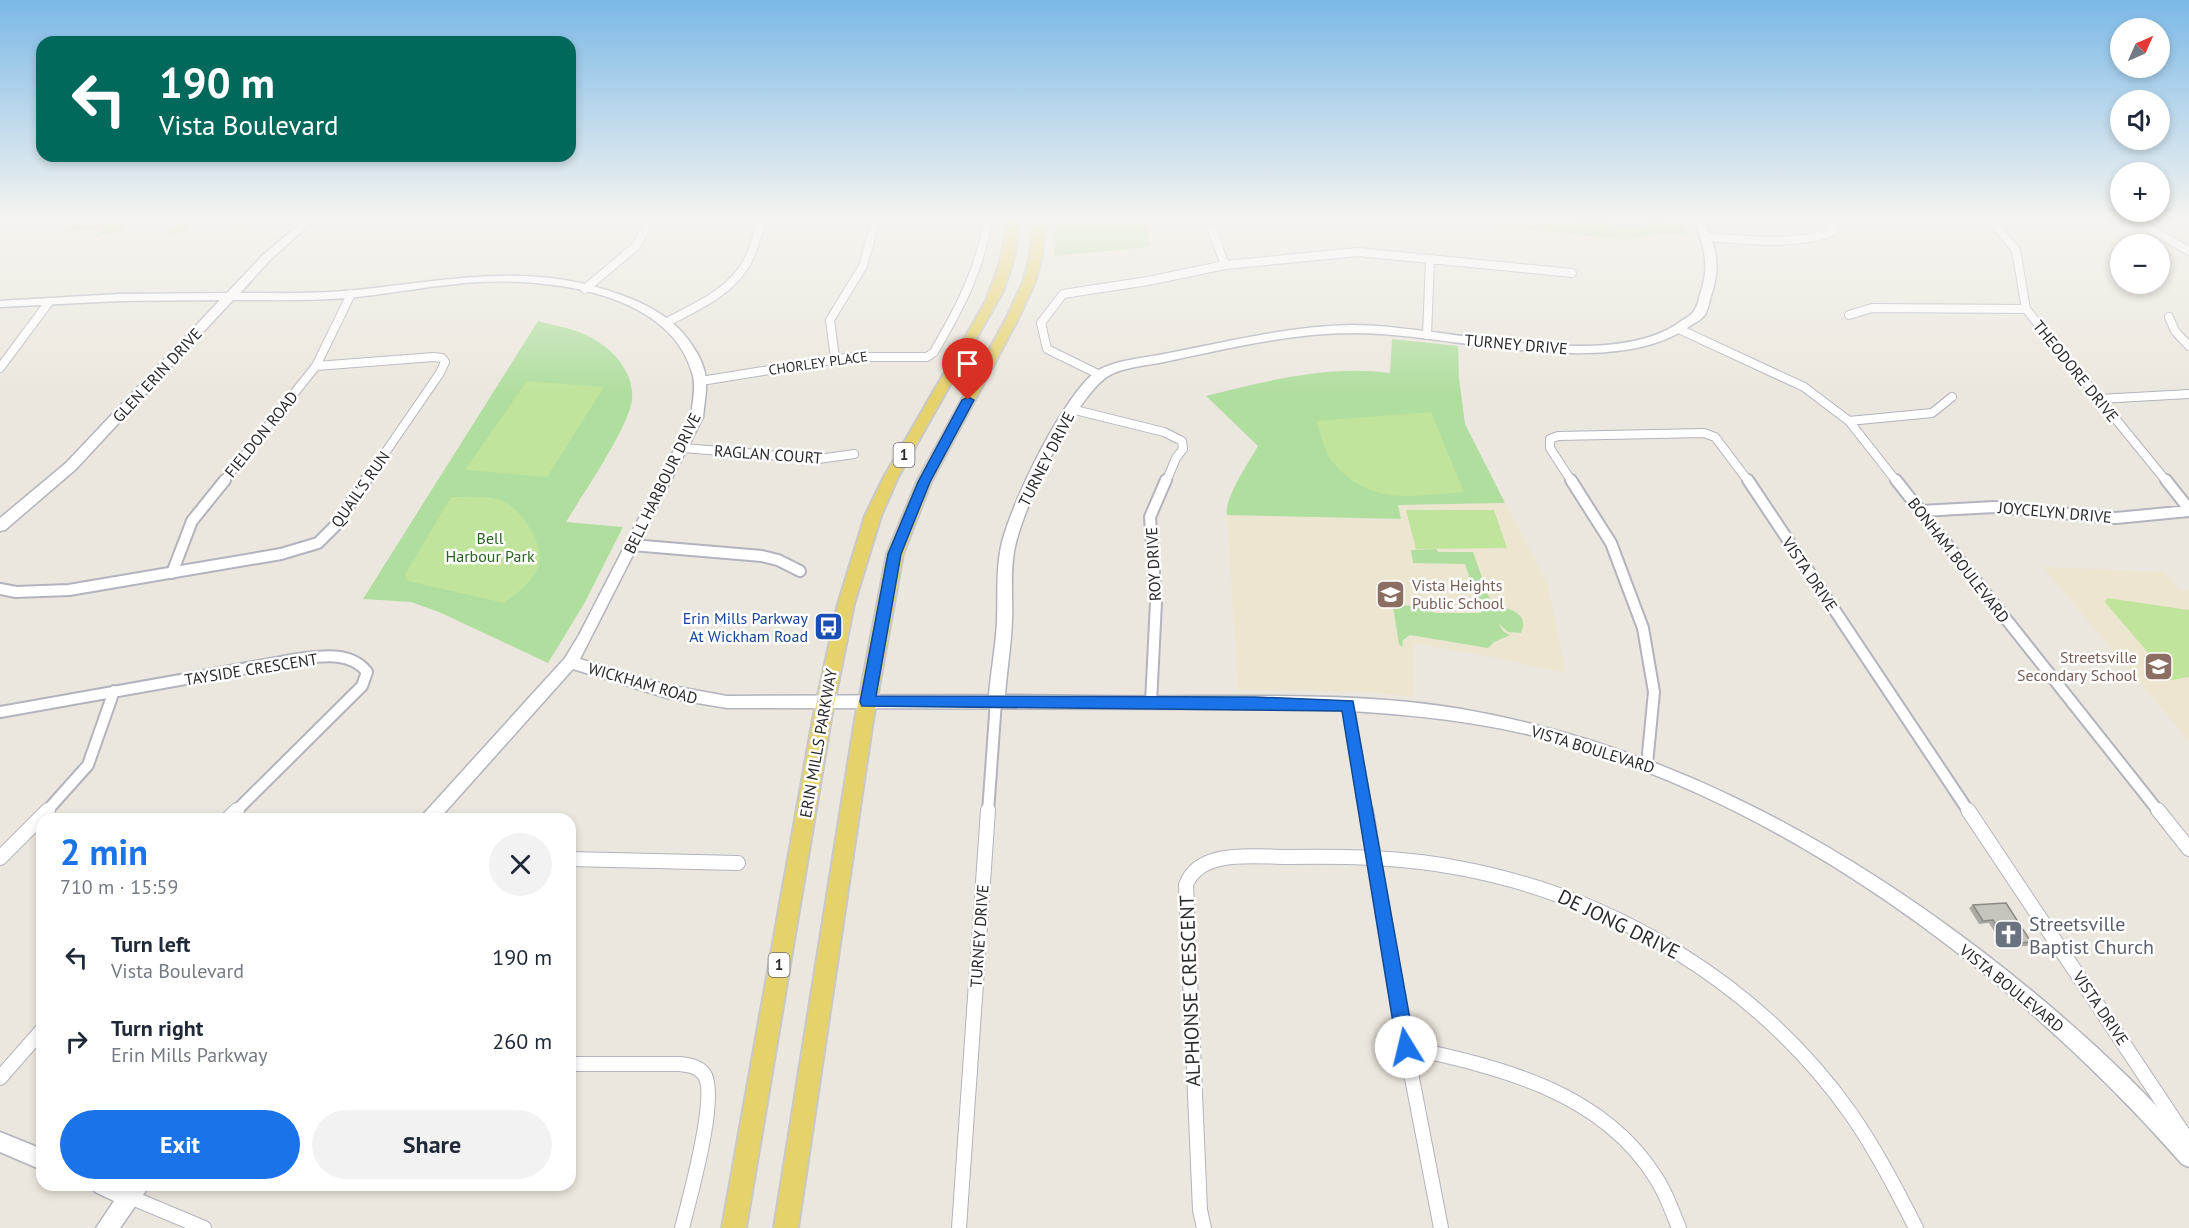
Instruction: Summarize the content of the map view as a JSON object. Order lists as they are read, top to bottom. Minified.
{"streets":{"main road":["1","ERIN MILLS PARKWAY"],"street":["TURNEY DRIVE","CHORLEY PLACE","THEODORE DRIVE","GLEN ERIN DRIVE","FIELDON ROAD","RAGLAN COURT","BELL HARBOUR DRIVE","QUAIL'S RUN","JOYCELYN DRIVE","BONHAM BOULEVARD","ROY DRIVE","VISTA DRIVE","TAYSIDE CRESCENT","WICKHAM ROAD","VISTA BOULEVARD","DE JONG DRIVE","ALPHONSE CRESCENT"]},"crossings":[["TURNEY DRIVE","BONHAM BOULEVARD"],["TURNEY DRIVE","ROY DRIVE"],["TURNEY DRIVE","VISTA BOULEVARD"],["CHORLEY PLACE","BELL HARBOUR DRIVE"],["THEODORE DRIVE","JOYCELYN DRIVE"],["GLEN ERIN DRIVE","BELL HARBOUR DRIVE"],["FIELDON ROAD","BELL HARBOUR DRIVE"],["FIELDON ROAD","QUAIL'S RUN"],["RAGLAN COURT","BELL HARBOUR DRIVE"],["1","WICKHAM ROAD"],["1","VISTA BOULEVARD"],["BELL HARBOUR DRIVE","WICKHAM ROAD"],["JOYCELYN DRIVE","BONHAM BOULEVARD"],["ROY DRIVE","VISTA BOULEVARD"],["VISTA DRIVE","VISTA BOULEVARD"],["WICKHAM ROAD","ERIN MILLS PARKWAY"],["WICKHAM ROAD","VISTA BOULEVARD"],["DE JONG DRIVE","ALPHONSE CRESCENT"]],"parks":["Bell Harbour Park"],"places":{"school or university":["Vista Heights Public School","Streetsville Secondary School"],"bus stop":["Erin Mills Parkway At Wickham Road"],"church":["Streetsville Baptist Church"]},"north":"top right","page":{"map_buttons":["+","−"],"turn":["190 m","Vista Boulevard"],"heading":["2 min","710 m · 15:59"],"list":[{"name":"Turn left","note":"Vista Boulevard","value":"190 m"},{"name":"Turn right","note":"Erin Mills Parkway","value":"260 m"}],"buttons":["Exit","Share"]}}
